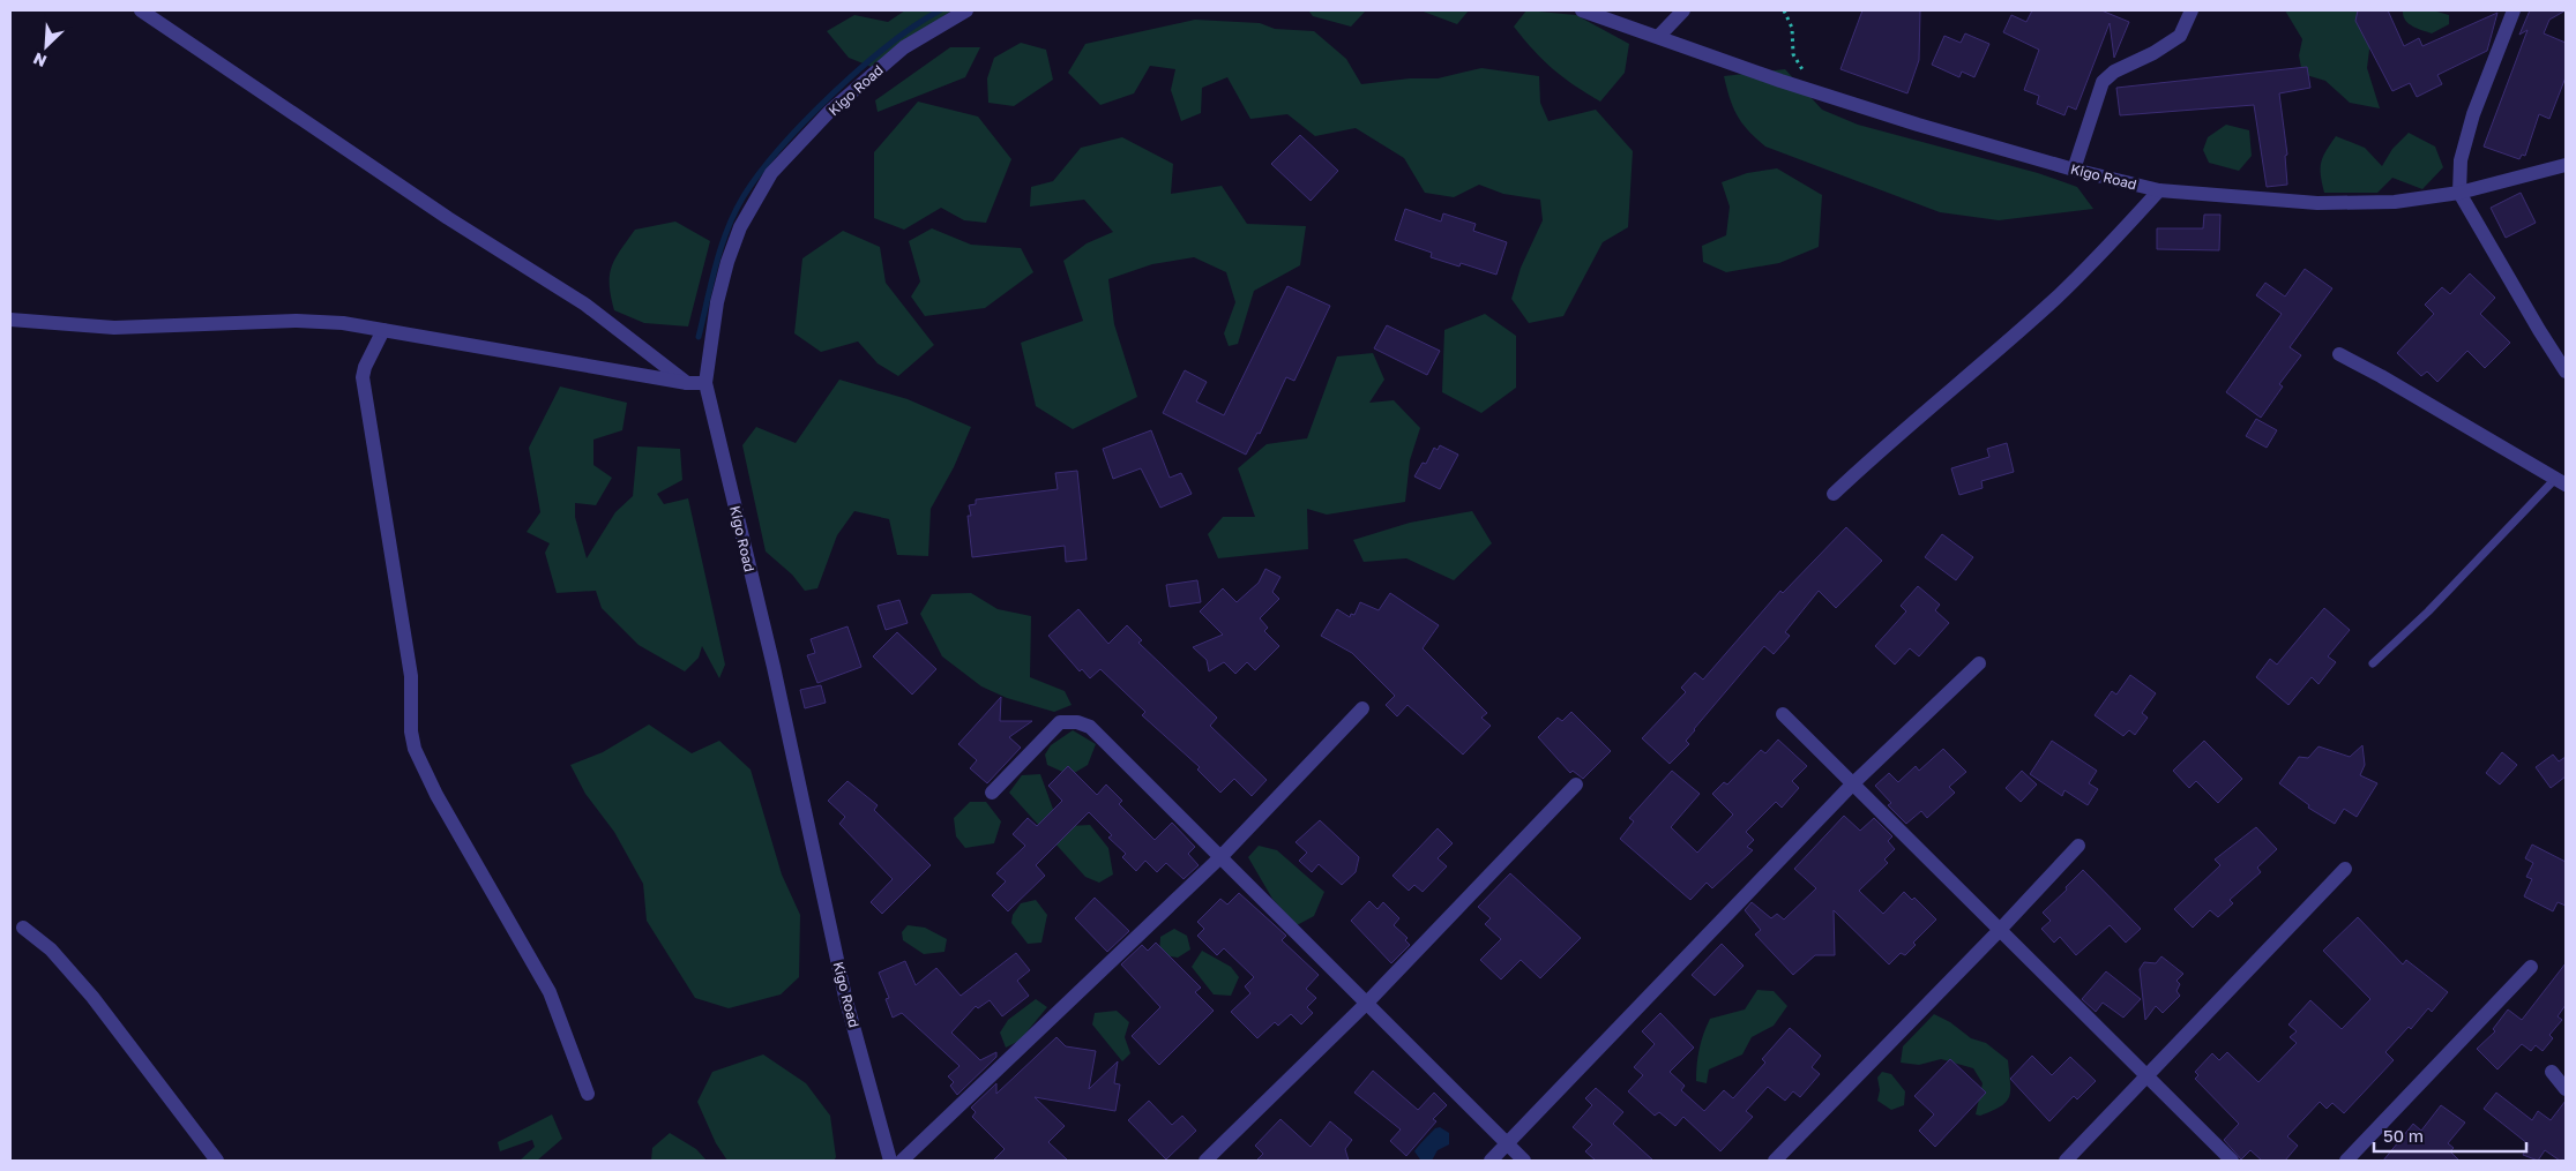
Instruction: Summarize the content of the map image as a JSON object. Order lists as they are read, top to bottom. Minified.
{"streets":{"street":["Kigo Road"]},"scale_bar":"50 m","north":"bottom left"}
